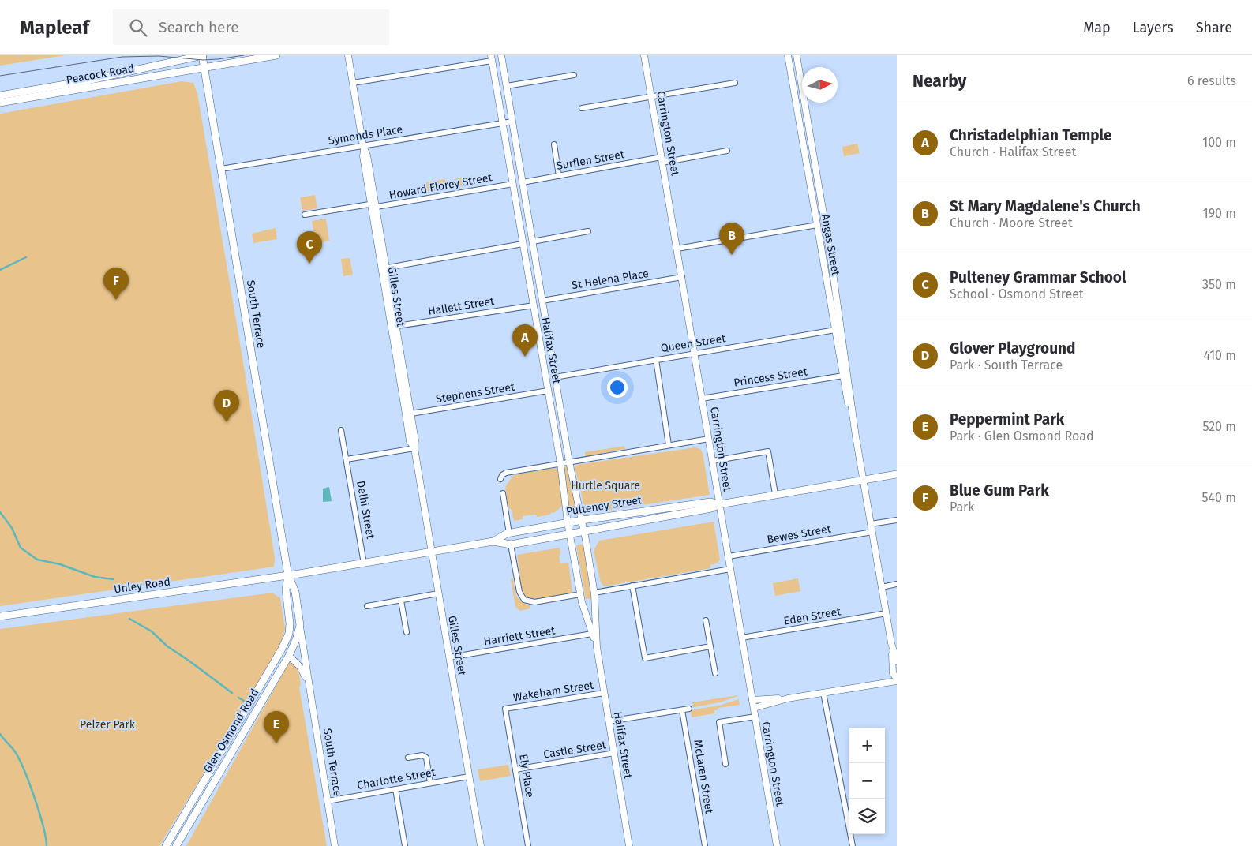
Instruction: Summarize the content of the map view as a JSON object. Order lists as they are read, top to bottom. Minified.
{"streets":{"main road":["Peacock Road","South Terrace","Pulteney Street","Unley Road","Glen Osmond Road"],"street":["Carrington Street","Symonds Place","Surflen Street","Howard Florey Street","Angas Street","St Helena Place","Gilles Street","Hallett Street","Queen Street","Halifax Street","Princess Street","Stephens Street","Delhi Street","Bewes Street","Eden Street","Harriett Street","Wakeham Street","Castle Street","Ely Place","McLaren Street","Charlotte Street"]},"crossings":[["Peacock Road","South Terrace"],["Carrington Street","Surflen Street"],["Carrington Street","St Helena Place"],["Carrington Street","Queen Street"],["Carrington Street","Princess Street"],["Carrington Street","Pulteney Street"],["Carrington Street","Bewes Street"],["Carrington Street","Eden Street"],["Symonds Place","Gilles Street"],["Symonds Place","South Terrace"],["Symonds Place","Halifax Street"],["Surflen Street","Halifax Street"],["Howard Florey Street","Gilles Street"],["Howard Florey Street","Halifax Street"],["Angas Street","Queen Street"],["Angas Street","Princess Street"],["Angas Street","Pulteney Street"],["Angas Street","Bewes Street"],["Angas Street","Eden Street"],["St Helena Place","Halifax Street"],["Gilles Street","Hallett Street"],["Gilles Street","Stephens Street"],["Gilles Street","Pulteney Street"],["Gilles Street","Harriett Street"],["Gilles Street","Charlotte Street"],["Hallett Street","Halifax Street"],["South Terrace","Pulteney Street"],["South Terrace","Unley Road"],["South Terrace","Glen Osmond Road"],["South Terrace","Charlotte Street"],["Queen Street","Halifax Street"],["Halifax Street","Stephens Street"],["Halifax Street","Pulteney Street"],["Halifax Street","Harriett Street"],["Halifax Street","Wakeham Street"],["Halifax Street","Castle Street"],["Pulteney Street","Delhi Street"],["Pulteney Street","Unley Road"],["Wakeham Street","Ely Place"],["Castle Street","Ely Place"]],"parks":["Hurtle Square","Pelzer Park"],"north":"right","page":{"header":"Mapleaf","search":"Search here","nav":["Map","Layers","Share"],"heading":["Nearby","6 results"],"list":[{"mark":"A","name":"Christadelphian Temple","note":"Church · Halifax Street","value":"100 m"},{"mark":"B","name":"St Mary Magdalene's Church","note":"Church · Moore Street","value":"190 m"},{"mark":"C","name":"Pulteney Grammar School","note":"School · Osmond Street","value":"350 m"},{"mark":"D","name":"Glover Playground","note":"Park · South Terrace","value":"410 m"},{"mark":"E","name":"Peppermint Park","note":"Park · Glen Osmond Road","value":"520 m"},{"mark":"F","name":"Blue Gum Park","note":"Park","value":"540 m"}],"pins":["B","C","F","A","D","E"],"map_buttons":["+","−"]}}
